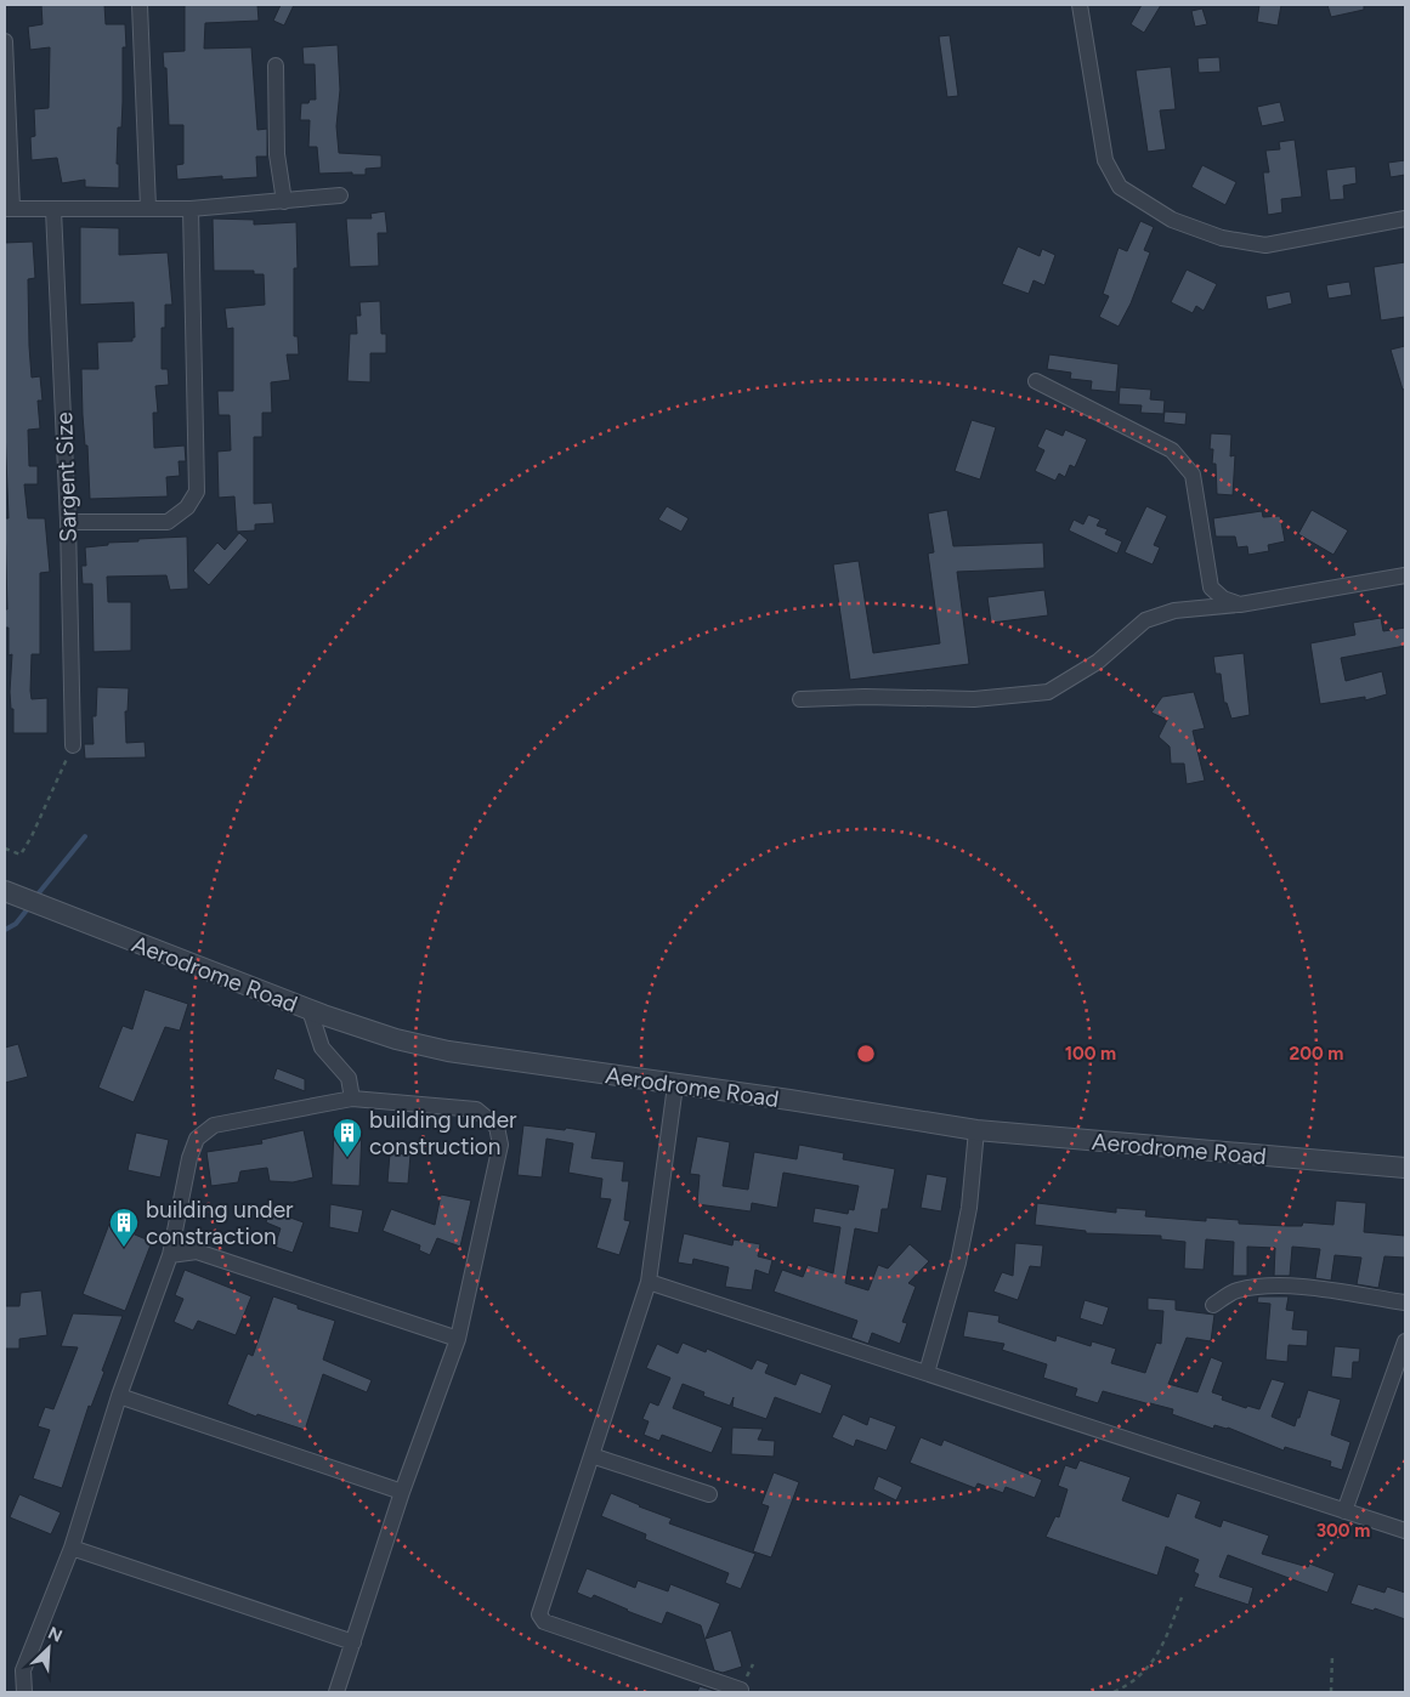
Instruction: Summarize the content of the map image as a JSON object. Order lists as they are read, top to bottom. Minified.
{"streets":{"street":["Sargent Size","Aerodrome Road"]},"places":{"building":["building under construction","building under constraction"]},"north":"top right","rings":["100 m","200 m","300 m"]}
